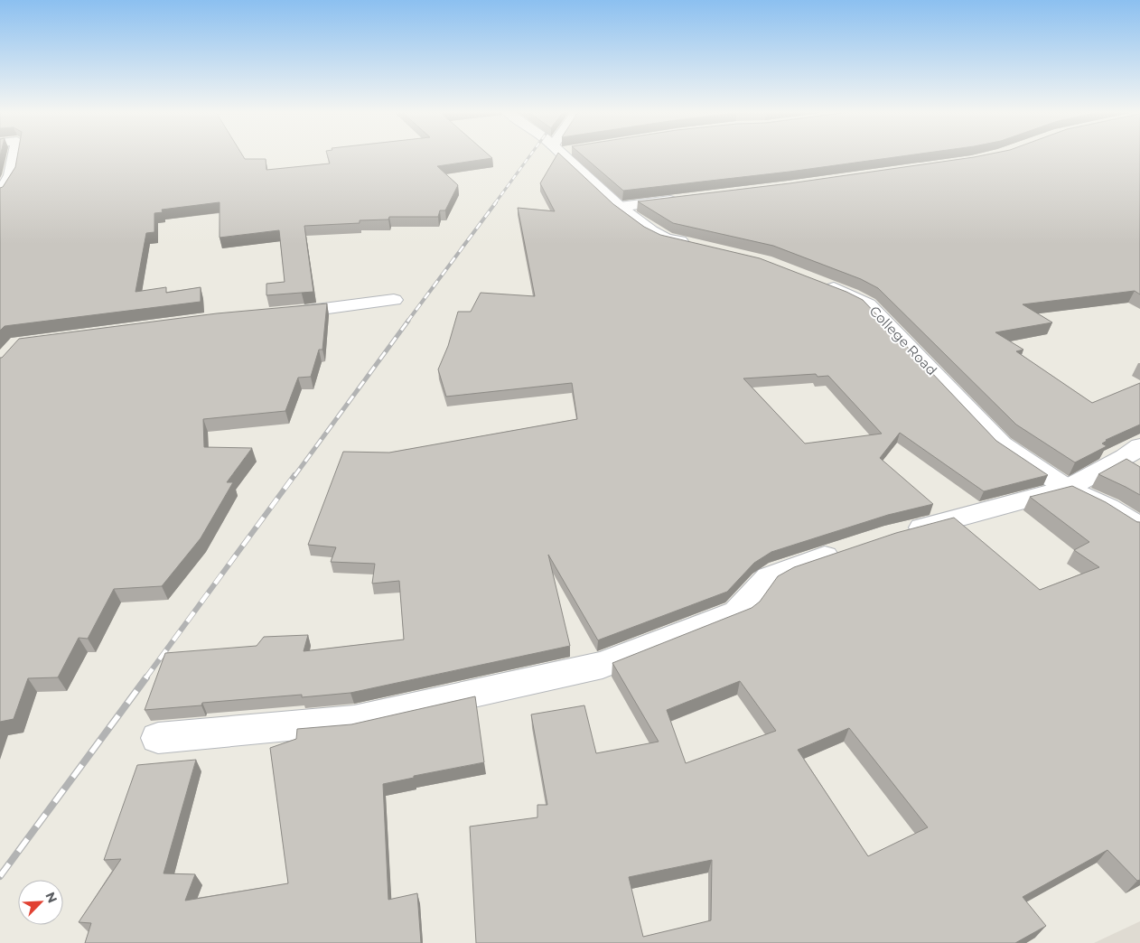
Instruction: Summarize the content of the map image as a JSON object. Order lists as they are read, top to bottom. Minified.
{"streets":{"street":["College Road"]},"north":"top right"}
